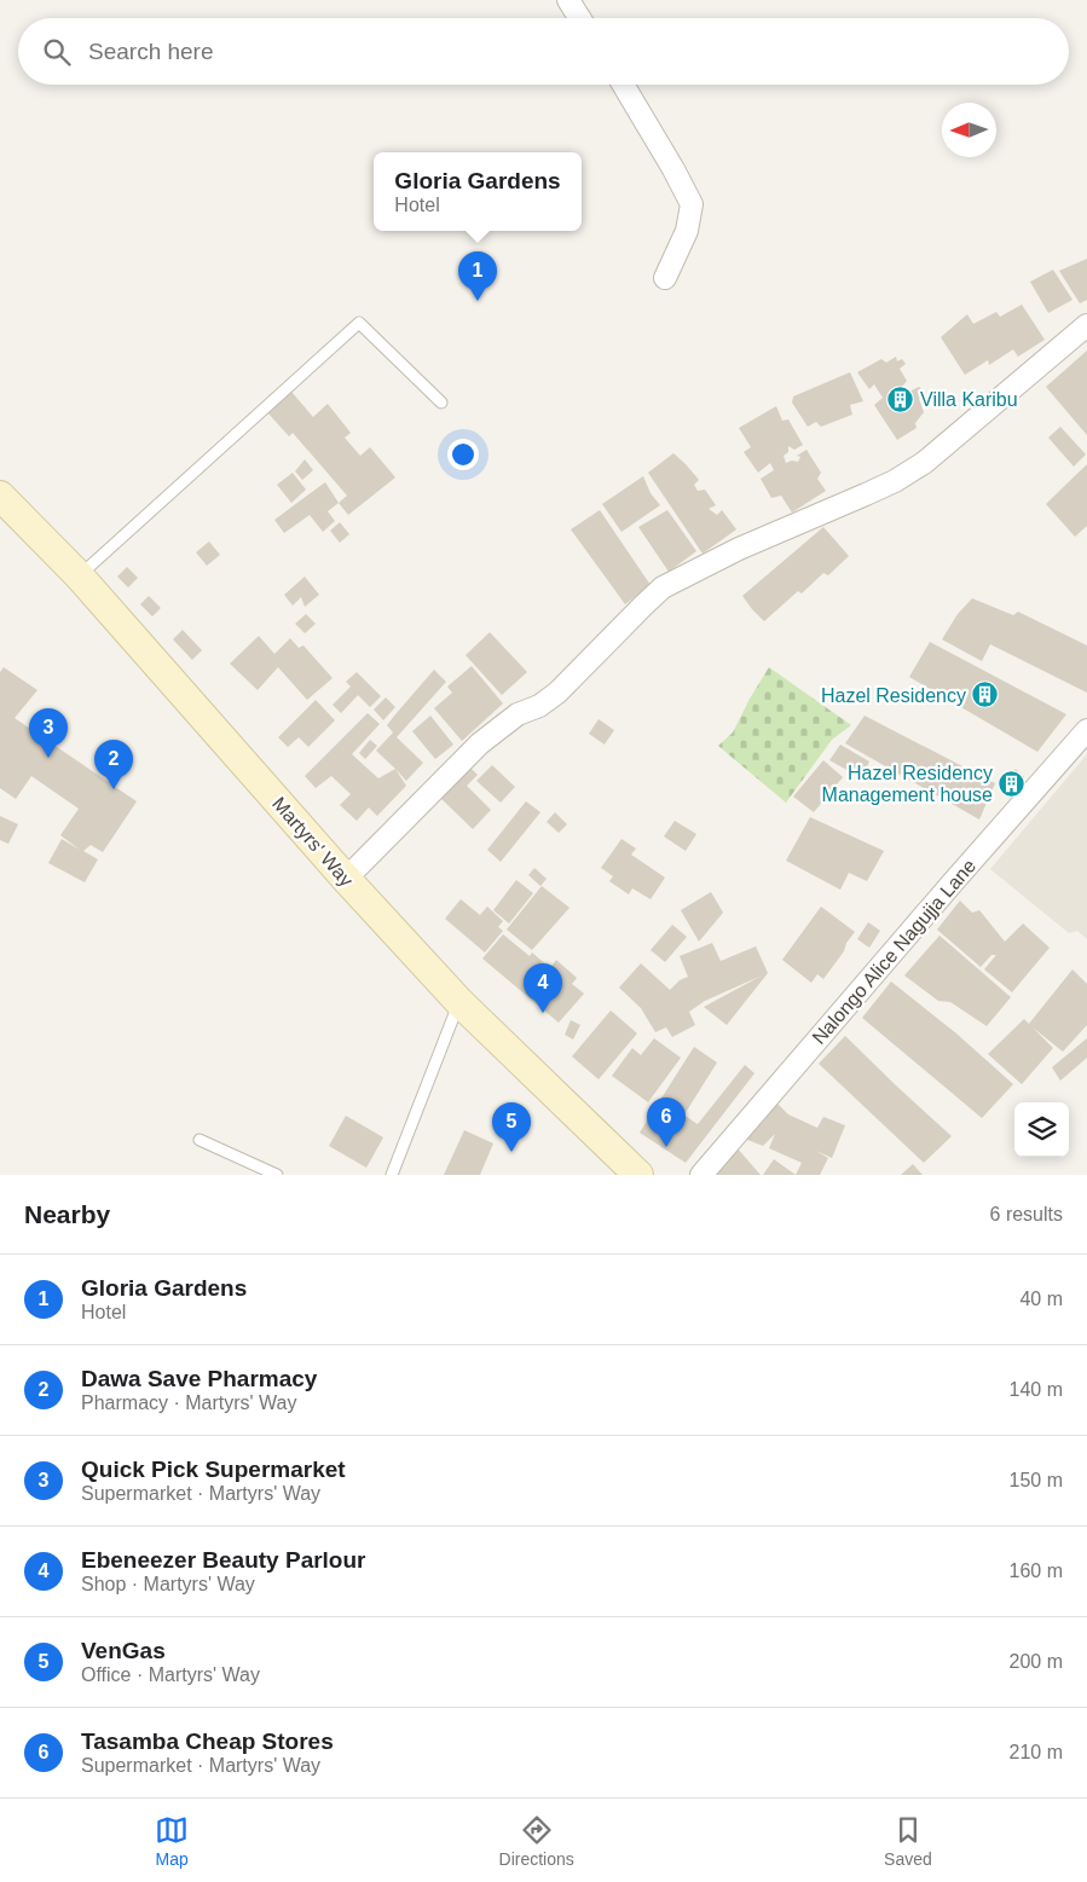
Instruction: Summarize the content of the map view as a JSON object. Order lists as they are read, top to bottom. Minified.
{"streets":{"main road":["Martyrs' Way"],"street":["Nalongo Alice Nagujja Lane"]},"places":{"building":["Villa Karibu","Hazel Residency","Hazel Residency Management house"]},"north":"left","page":{"search":"Search here","popup":["Gloria Gardens","Hotel"],"pins":["1","3","2","4","6","5"],"heading":["Nearby","6 results"],"list":[{"mark":"1","name":"Gloria Gardens","note":"Hotel","value":"40 m"},{"mark":"2","name":"Dawa Save Pharmacy","note":"Pharmacy · Martyrs' Way","value":"140 m"},{"mark":"3","name":"Quick Pick Supermarket","note":"Supermarket · Martyrs' Way","value":"150 m"},{"mark":"4","name":"Ebeneezer Beauty Parlour","note":"Shop · Martyrs' Way","value":"160 m"},{"mark":"5","name":"VenGas","note":"Office · Martyrs' Way","value":"200 m"},{"mark":"6","name":"Tasamba Cheap Stores","note":"Supermarket · Martyrs' Way","value":"210 m"}],"nav":["Map","Directions","Saved"]}}
